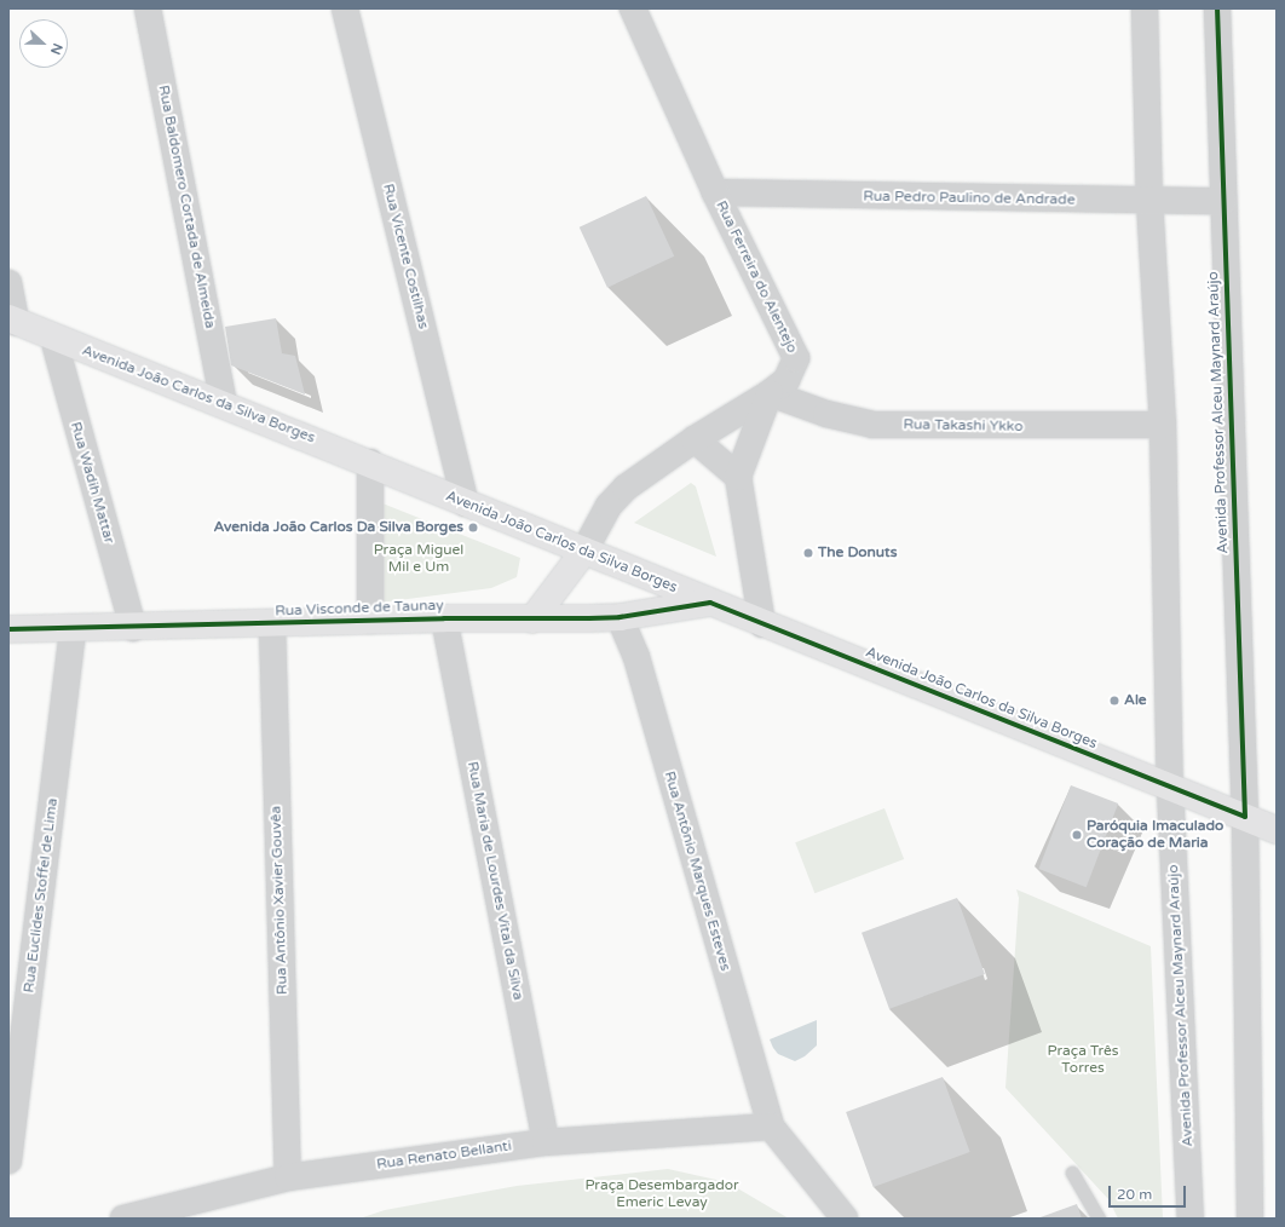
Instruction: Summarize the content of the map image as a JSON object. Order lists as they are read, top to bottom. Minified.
{"streets":{"street":["Rua Pedro Paulino de Andrade","Rua Baldomero Cortada de Almeida","Rua Vicente Costilhas","Rua Ferreira do Alentejo","Avenida João Carlos da Silva Borges","Avenida Professor Alceu Maynard Araújo","Rua Takashi Ykko","Rua Wadih Mattar","Rua Visconde de Taunay","Rua Antônio Marques Esteves","Rua Maria de Lourdes Vital da Silva","Rua Euclides Stoffel de Lima","Rua Antônio Xavier Gouvêa","Rua Renato Bellanti"]},"crossings":[["Rua Pedro Paulino de Andrade","Rua Ferreira do Alentejo"],["Rua Pedro Paulino de Andrade","Avenida Professor Alceu Maynard Araújo"],["Rua Baldomero Cortada de Almeida","Avenida João Carlos da Silva Borges"],["Rua Vicente Costilhas","Avenida João Carlos da Silva Borges"],["Rua Ferreira do Alentejo","Avenida João Carlos da Silva Borges"],["Rua Ferreira do Alentejo","Rua Takashi Ykko"],["Avenida João Carlos da Silva Borges","Avenida Professor Alceu Maynard Araújo"],["Avenida João Carlos da Silva Borges","Rua Wadih Mattar"],["Avenida João Carlos da Silva Borges","Rua Visconde de Taunay"],["Avenida Professor Alceu Maynard Araújo","Rua Takashi Ykko"],["Rua Wadih Mattar","Rua Visconde de Taunay"],["Rua Visconde de Taunay","Rua Antônio Marques Esteves"],["Rua Visconde de Taunay","Rua Maria de Lourdes Vital da Silva"],["Rua Visconde de Taunay","Rua Euclides Stoffel de Lima"],["Rua Visconde de Taunay","Rua Antônio Xavier Gouvêa"],["Rua Antônio Marques Esteves","Rua Renato Bellanti"],["Rua Maria de Lourdes Vital da Silva","Rua Renato Bellanti"],["Rua Antônio Xavier Gouvêa","Rua Renato Bellanti"]],"parks":["Praça Miguel Mil e Um","Praça Três Torres","Praça Desembargador Emeric Levay"],"places":["Avenida João Carlos Da Silva Borges","The Donuts","Ale","Paróquia Imaculado Coração de Maria"],"scale_bar":"20 m","north":"right"}
